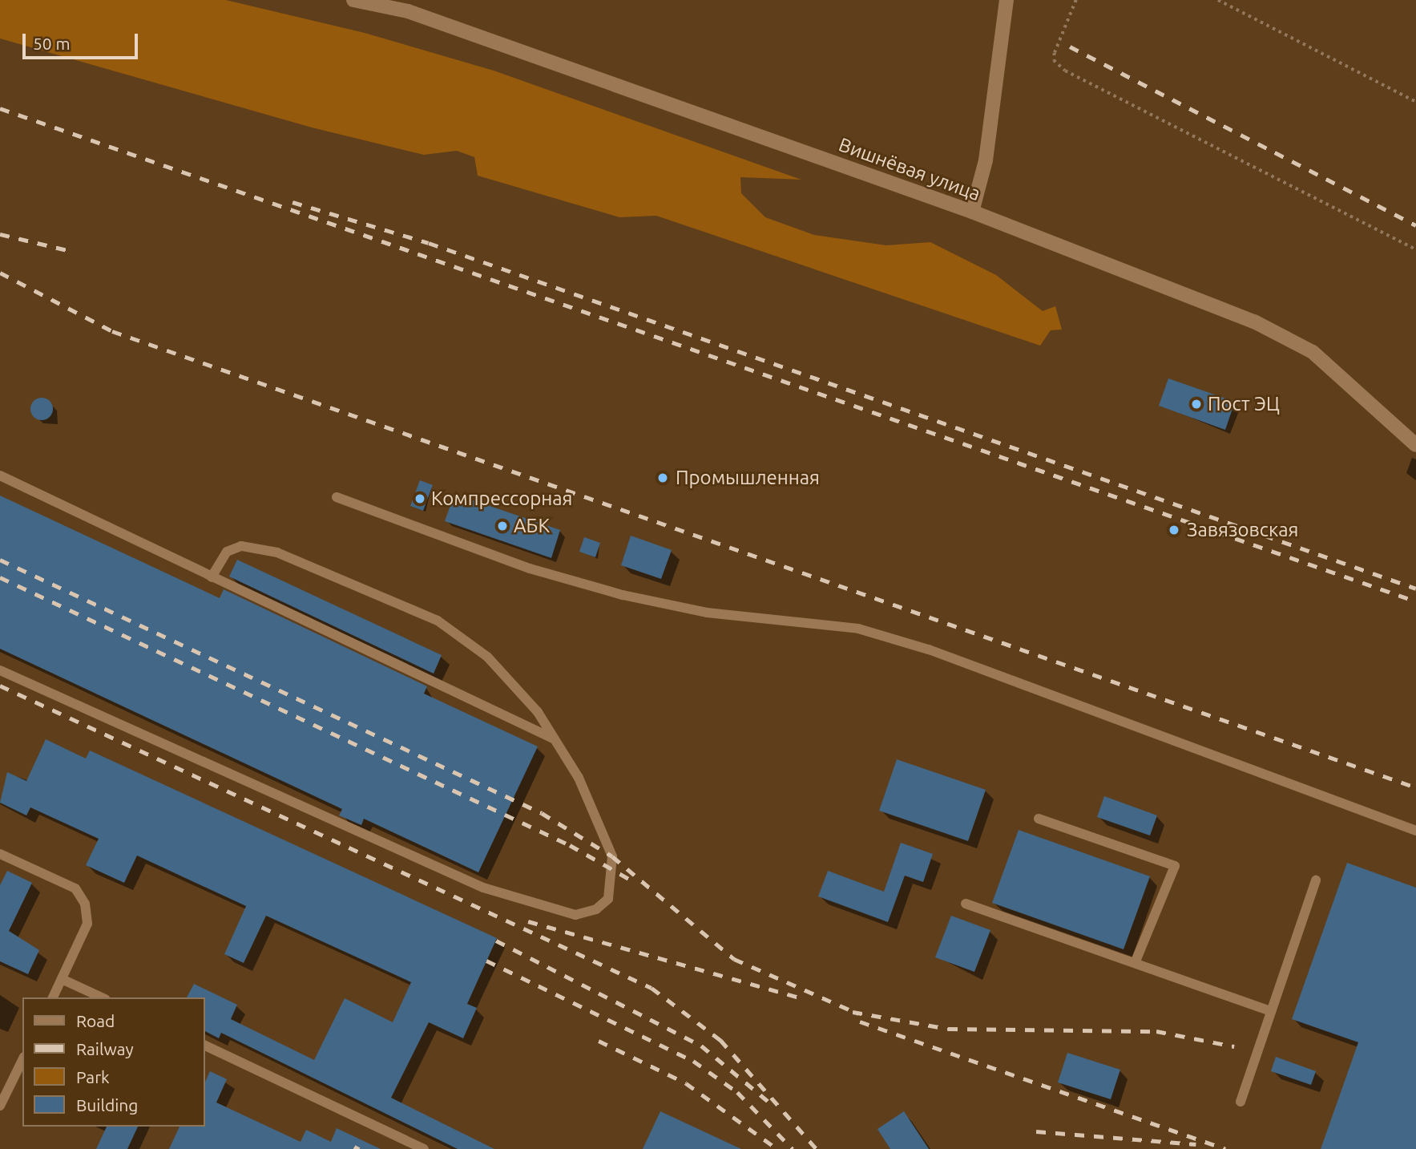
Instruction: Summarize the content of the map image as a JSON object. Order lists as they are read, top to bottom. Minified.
{"streets":{"street":["Вишнёвая улица"]},"places":["Пост ЭЦ","Промышленная","Компрессорная","АБК","Завязовская"],"legend":["Road","Railway","Park","Building"],"scale_bar":"50 m"}
